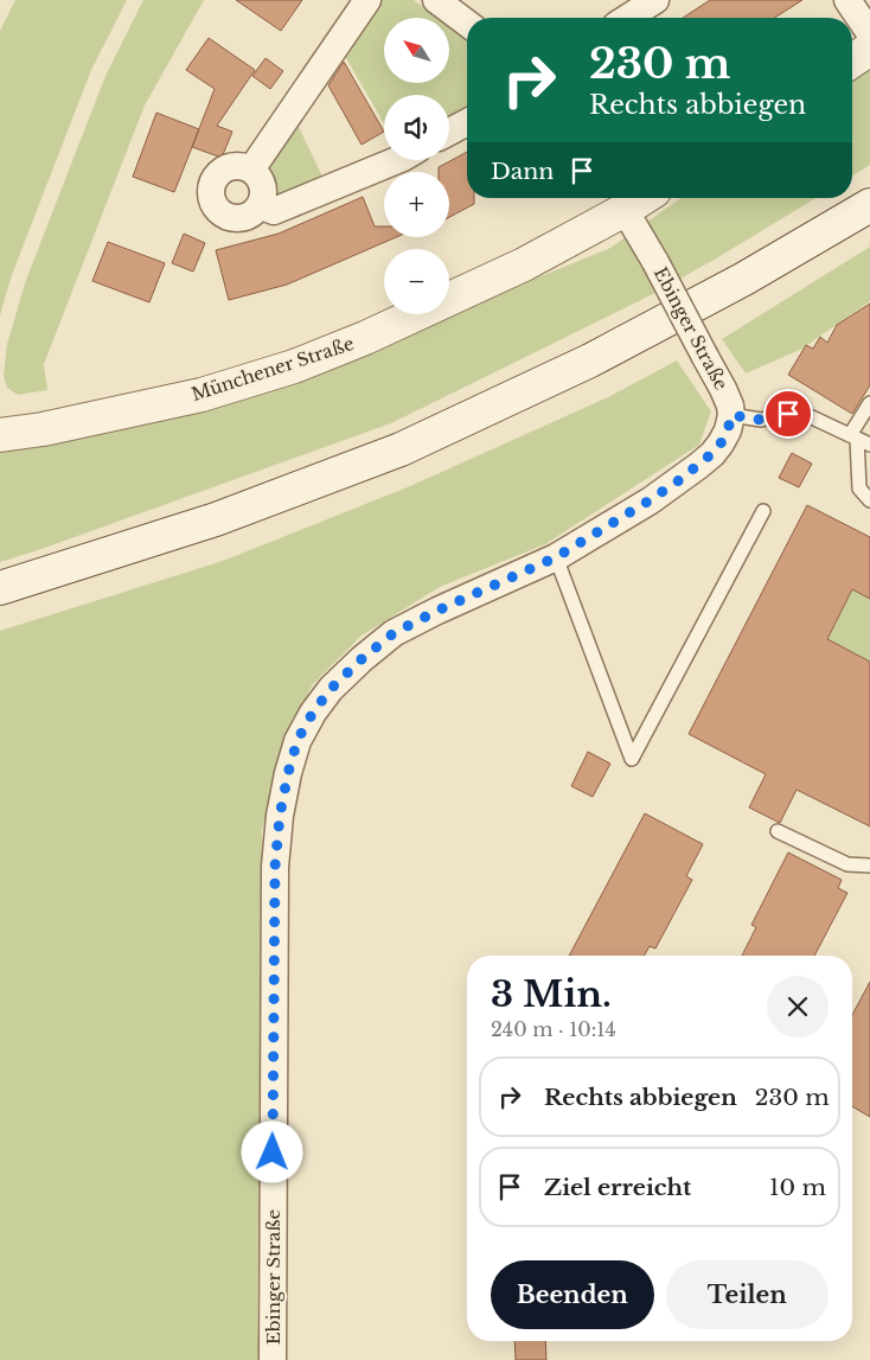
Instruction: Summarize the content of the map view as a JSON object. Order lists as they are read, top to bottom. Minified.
{"streets":{"main road":["Münchener Straße"],"street":["Ebinger Straße"]},"crossings":[["Ebinger Straße","Münchener Straße"]],"north":"top left","page":{"map_buttons":["+","−"],"turn":["230 m","Rechts abbiegen"],"then":"Dann","heading":["3 Min.","240 m · 10:14"],"list":[{"name":"Rechts abbiegen","value":"230 m"},{"name":"Ziel erreicht","value":"10 m"}],"buttons":["Beenden","Teilen"]}}
